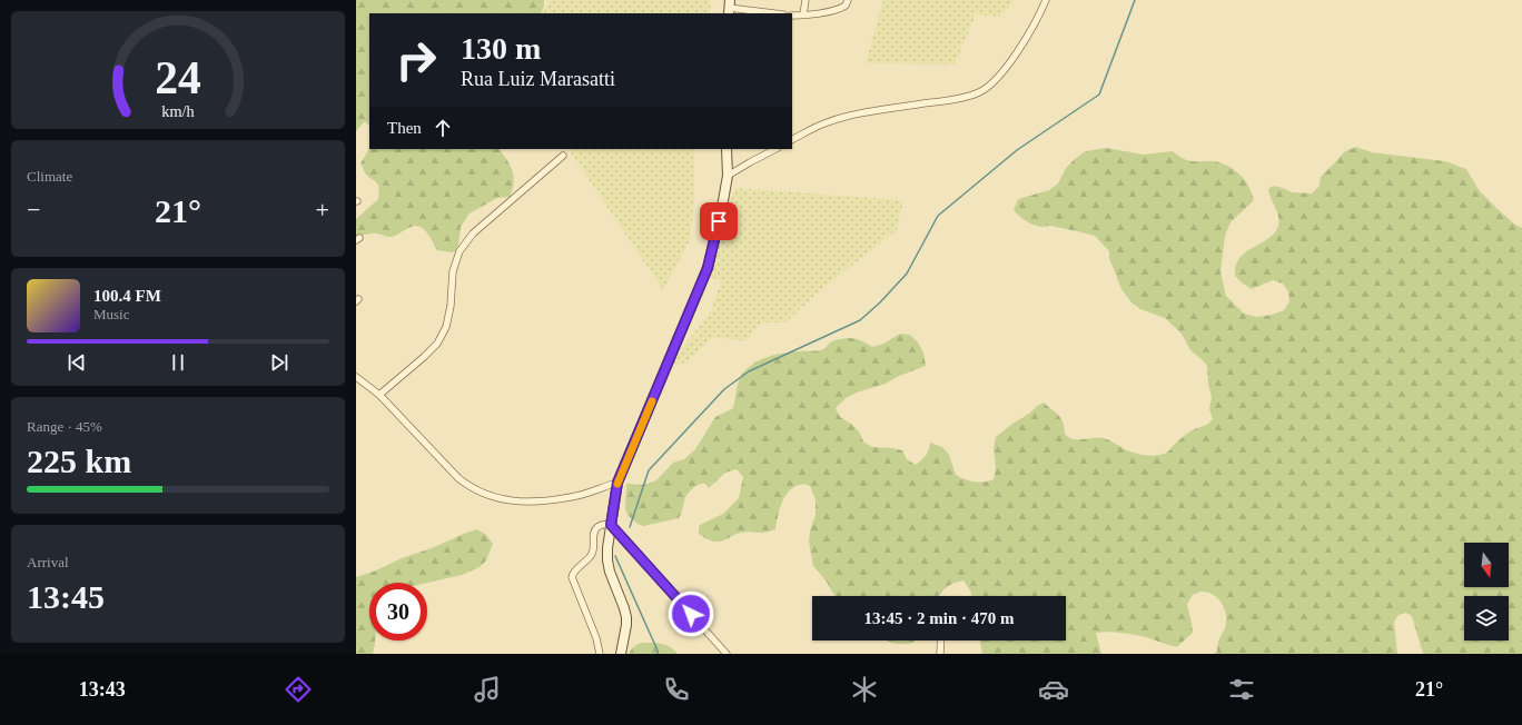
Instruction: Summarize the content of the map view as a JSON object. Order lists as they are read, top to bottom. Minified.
{"north":"bottom","page":{"turn":["130 m","Rua Luiz Marasatti"],"then":"Then","tile":["Climate",["Range · 45%","225 km"],["Arrival","13:45"]],"heat":["−","21°","+"],"song":["100.4 FM","Music"],"limit":"30","trip":"13:45 · 2 min · 470 m","tabs":["13:43","21°"],"gauge":["24","km/h"]}}
